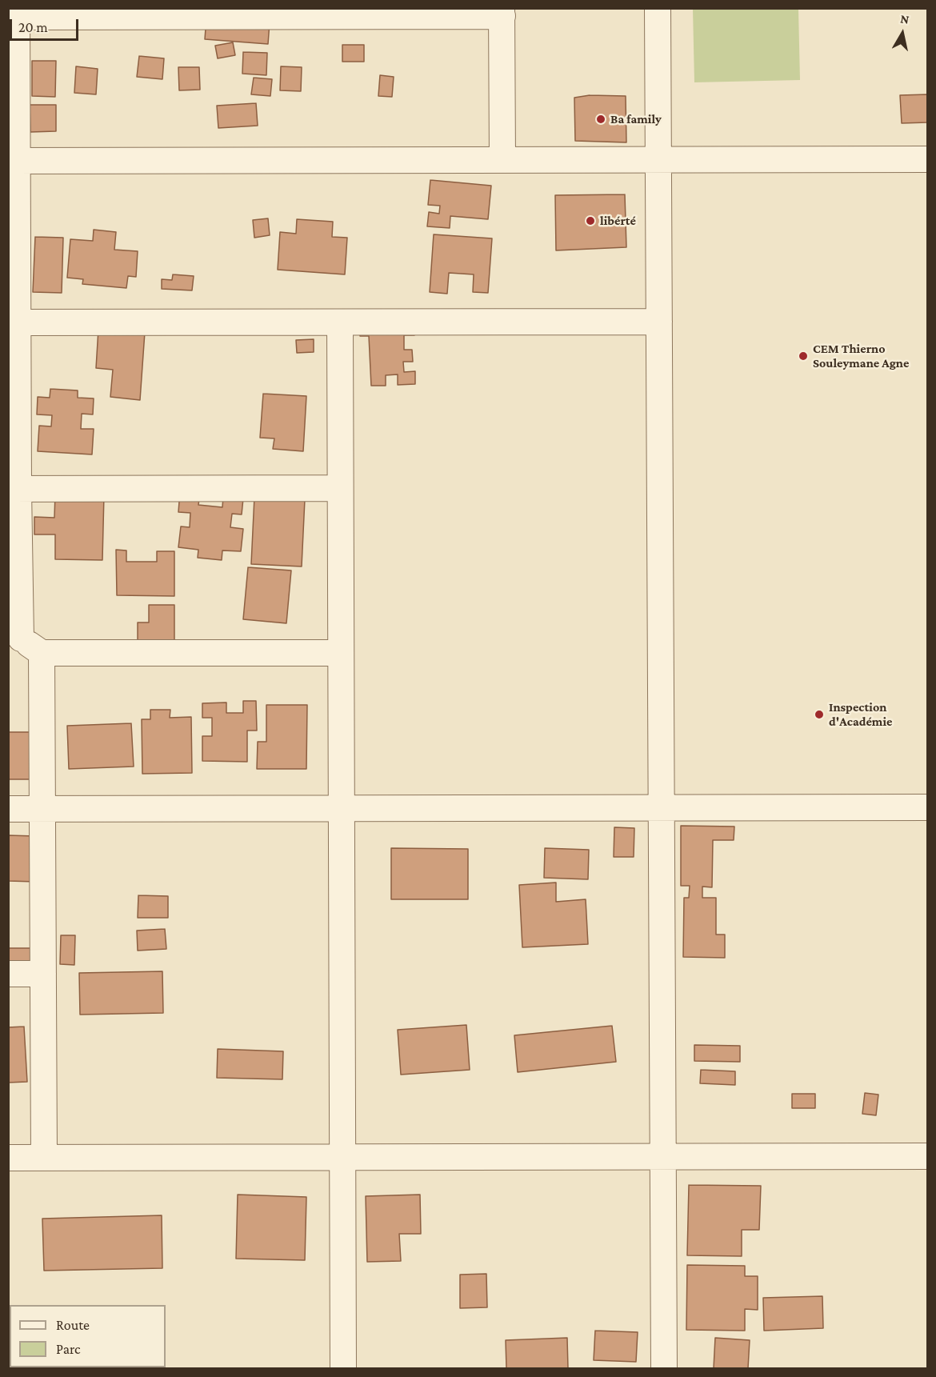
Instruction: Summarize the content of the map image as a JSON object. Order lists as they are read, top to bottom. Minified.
{"places":["Ba family","libérté","CEM Thierno Souleymane Agne","Inspection d'Académie"],"legend":["Route","Parc"],"scale_bar":"20 m","north":"top"}
